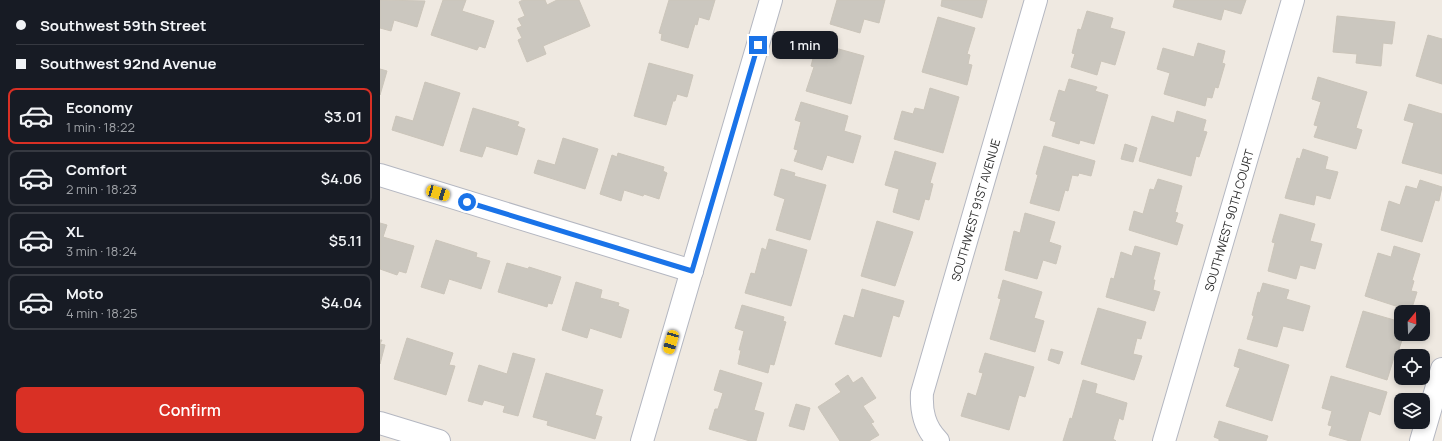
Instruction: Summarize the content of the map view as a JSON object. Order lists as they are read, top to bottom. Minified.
{"streets":{"street":["SOUTHWEST 91ST AVENUE","SOUTHWEST 90TH COURT"]},"north":"top","page":{"banner":["Southwest 59th Street","Southwest 92nd Avenue"],"bubble":"1 min","list":[{"name":"Economy","note":"1 min · 18:22","value":"$3.01"},{"name":"Comfort","note":"2 min · 18:23","value":"$4.06"},{"name":"XL","note":"3 min · 18:24","value":"$5.11"},{"name":"Moto","note":"4 min · 18:25","value":"$4.04"}],"buttons":"Confirm"}}
